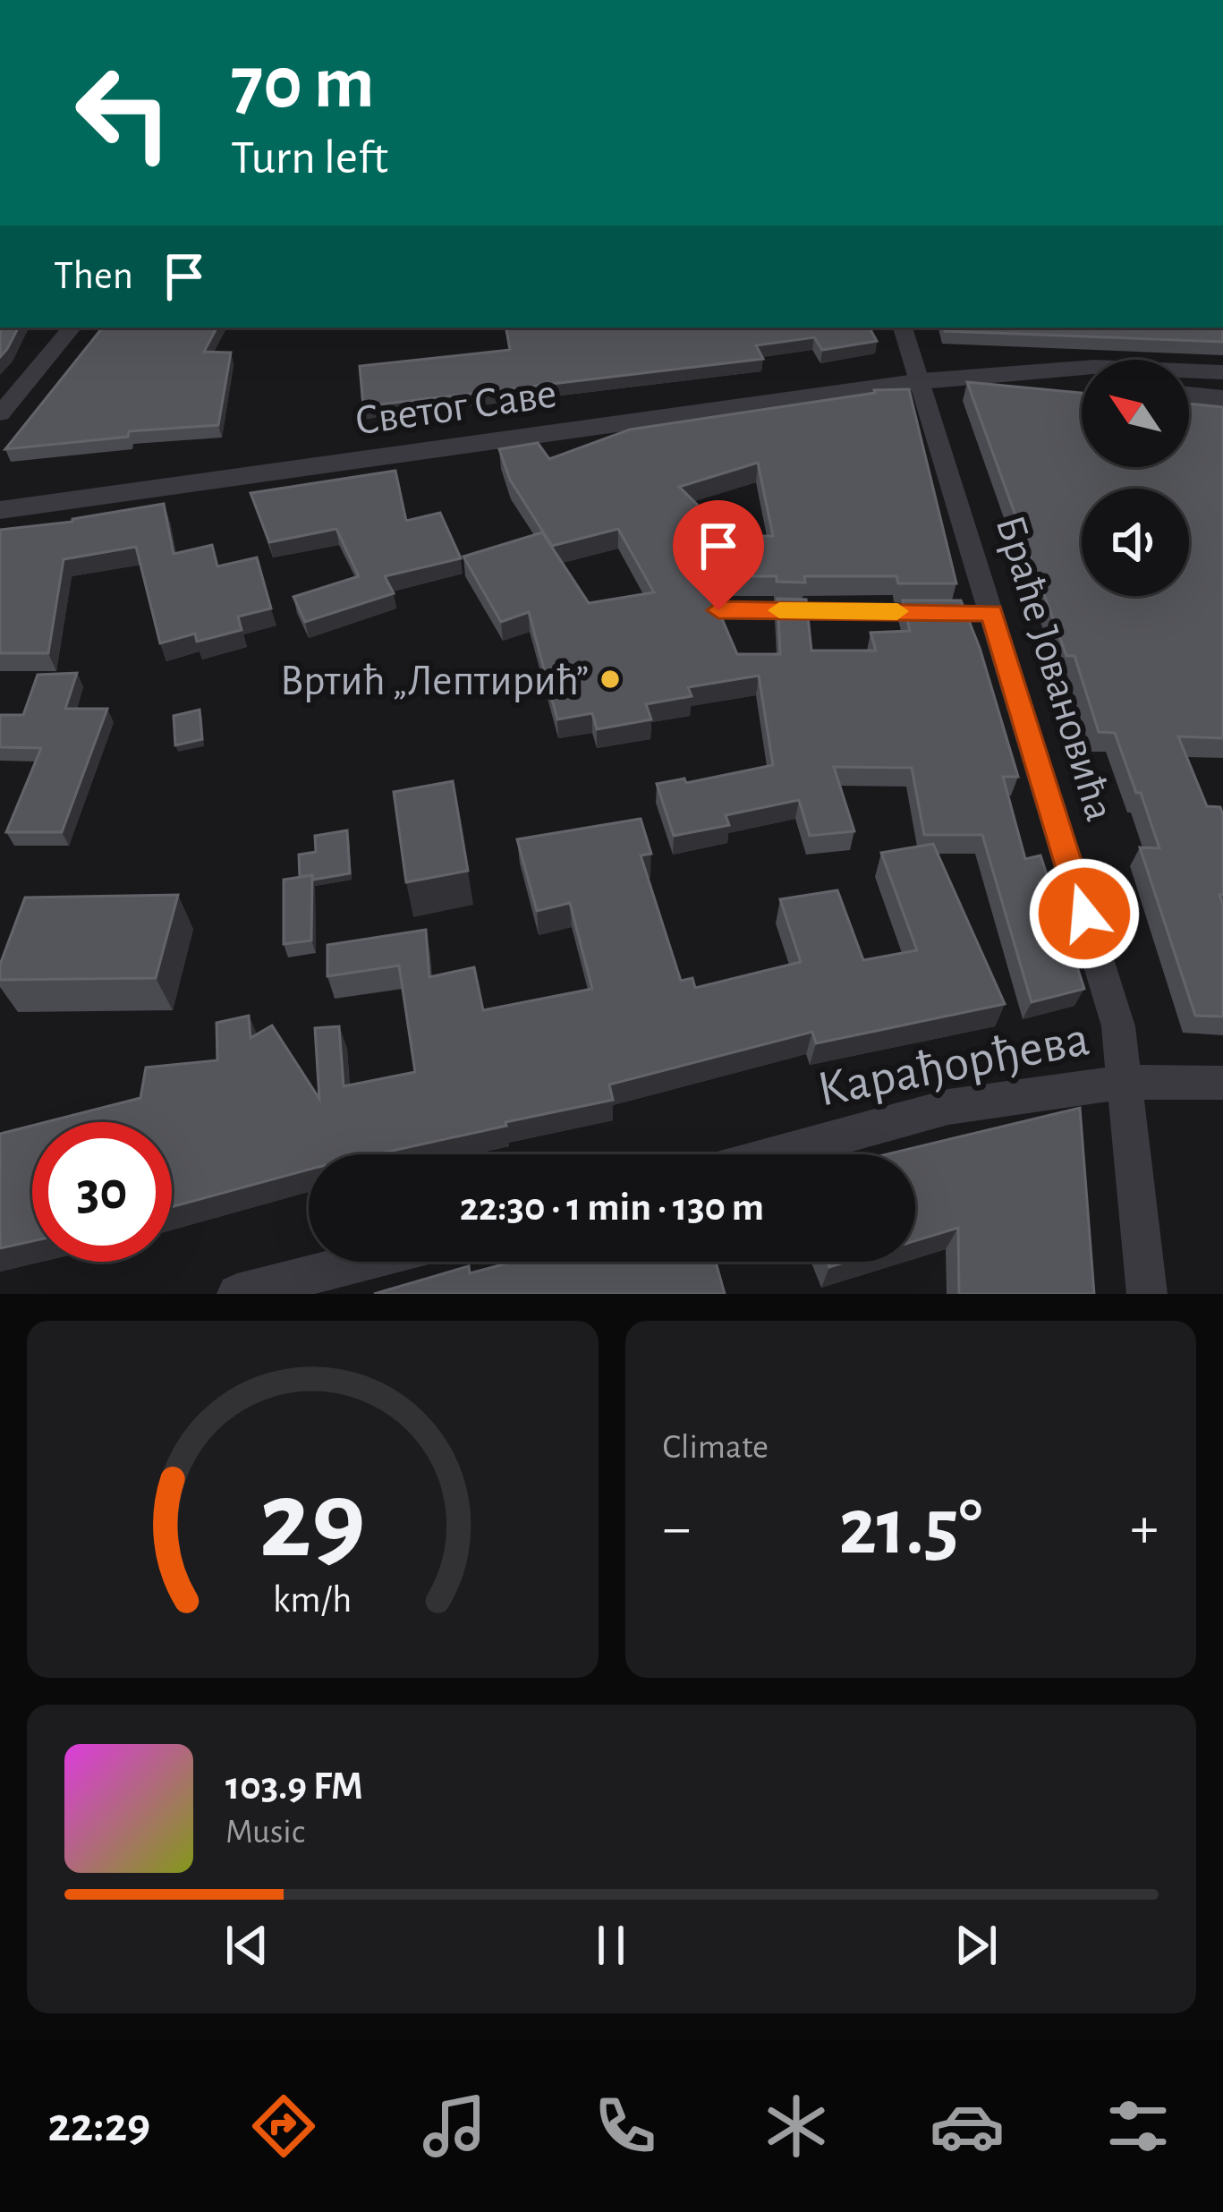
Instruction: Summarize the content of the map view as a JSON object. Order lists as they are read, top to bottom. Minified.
{"streets":{"street":["Светог Саве","Браће Јовановића","Карађорђева"]},"crossings":[["Светог Саве","Браће Јовановића"],["Браће Јовановића","Карађорђева"]],"places":["Вртић „Лептирић”"],"north":"top left","page":{"turn":["70 m","Turn left"],"then":"Then","limit":"30","trip":"22:30 · 1 min · 130 m","tile":"Climate","heat":["−","21.5°","+"],"song":["103.9 FM","Music"],"tabs":"22:29","gauge":["29","km/h"]}}
